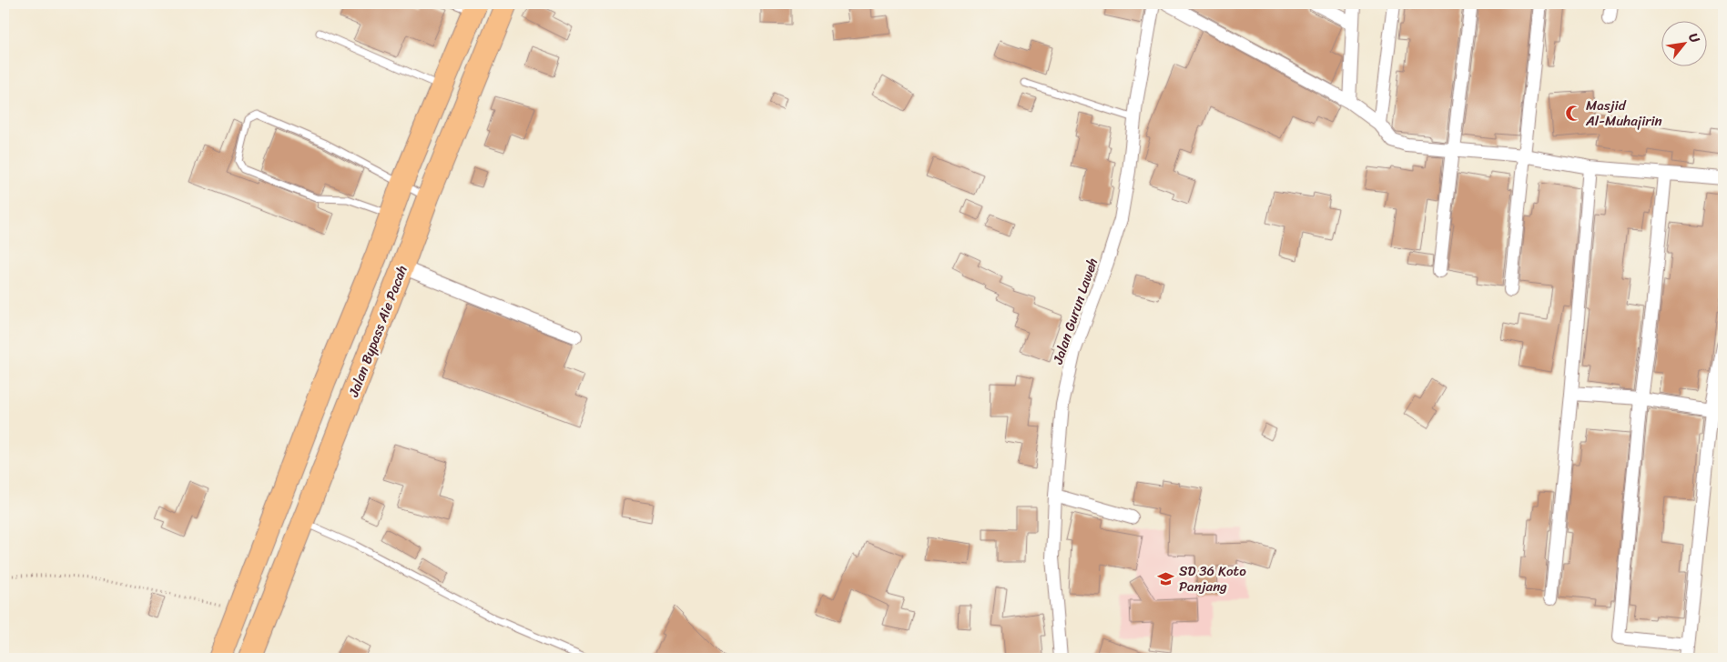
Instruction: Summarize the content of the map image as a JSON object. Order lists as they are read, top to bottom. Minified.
{"streets":{"highway":["Jalan Bypass Aie Pacah"],"street":["Jalan Gurun Laweh"]},"places":{"mosque":["Masjid Al-Muhajirin"],"school or university":["SD 36 Koto Panjang"]},"north":"top right"}
